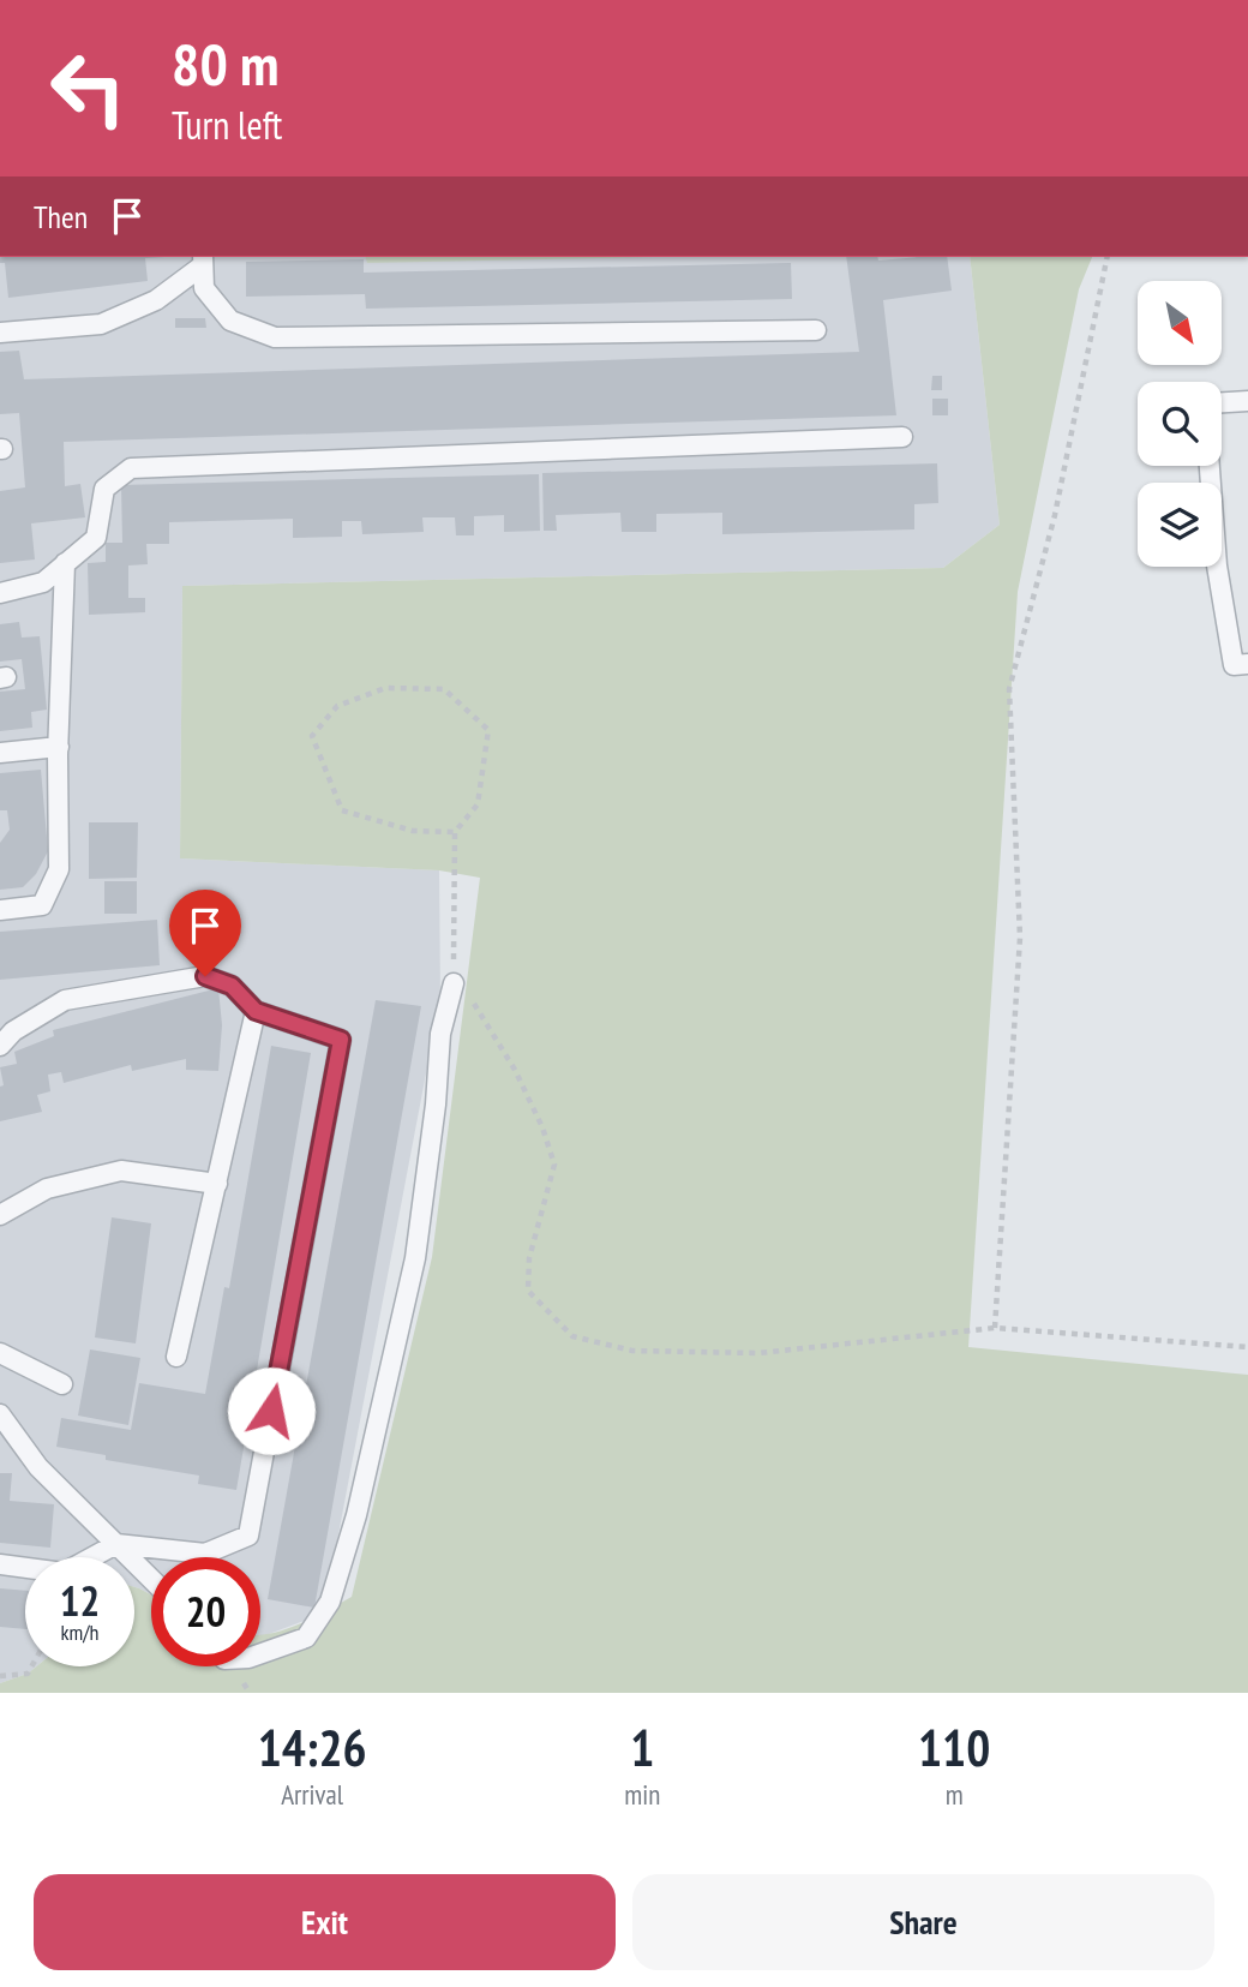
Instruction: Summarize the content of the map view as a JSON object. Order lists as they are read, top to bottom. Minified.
{"north":"bottom right","page":{"turn":["80 m","Turn left"],"then":"Then","speed":"12 km/h","limit":"20","eta":["14:26","Arrival","1","min","110","m"],"buttons":["Exit","Share"]}}
